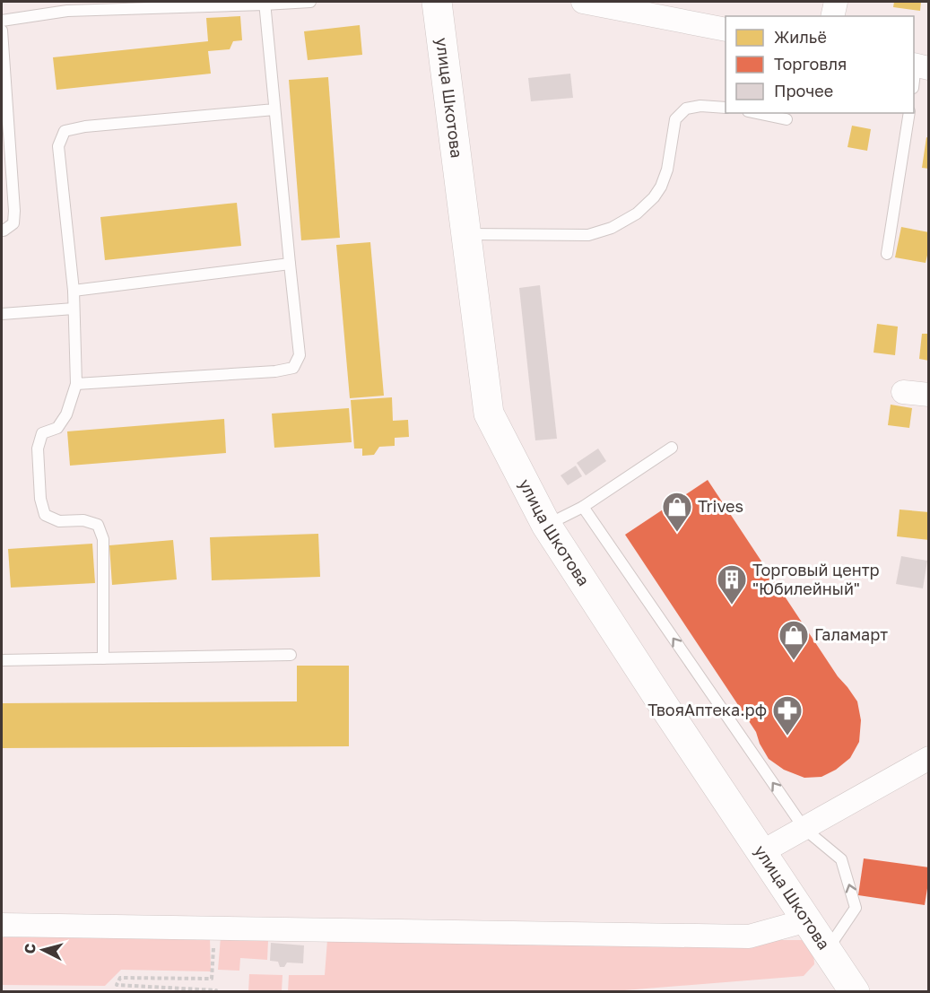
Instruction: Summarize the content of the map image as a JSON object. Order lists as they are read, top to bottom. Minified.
{"streets":{"street":["улица Шкотова"]},"places":{"shop":["Trives","Галамарт"],"building":["Торговый центр \"Юбилейный\""],"pharmacy":["ТвояАптека.рф"]},"legend":["Жильё","Торговля","Прочее"],"north":"left"}
